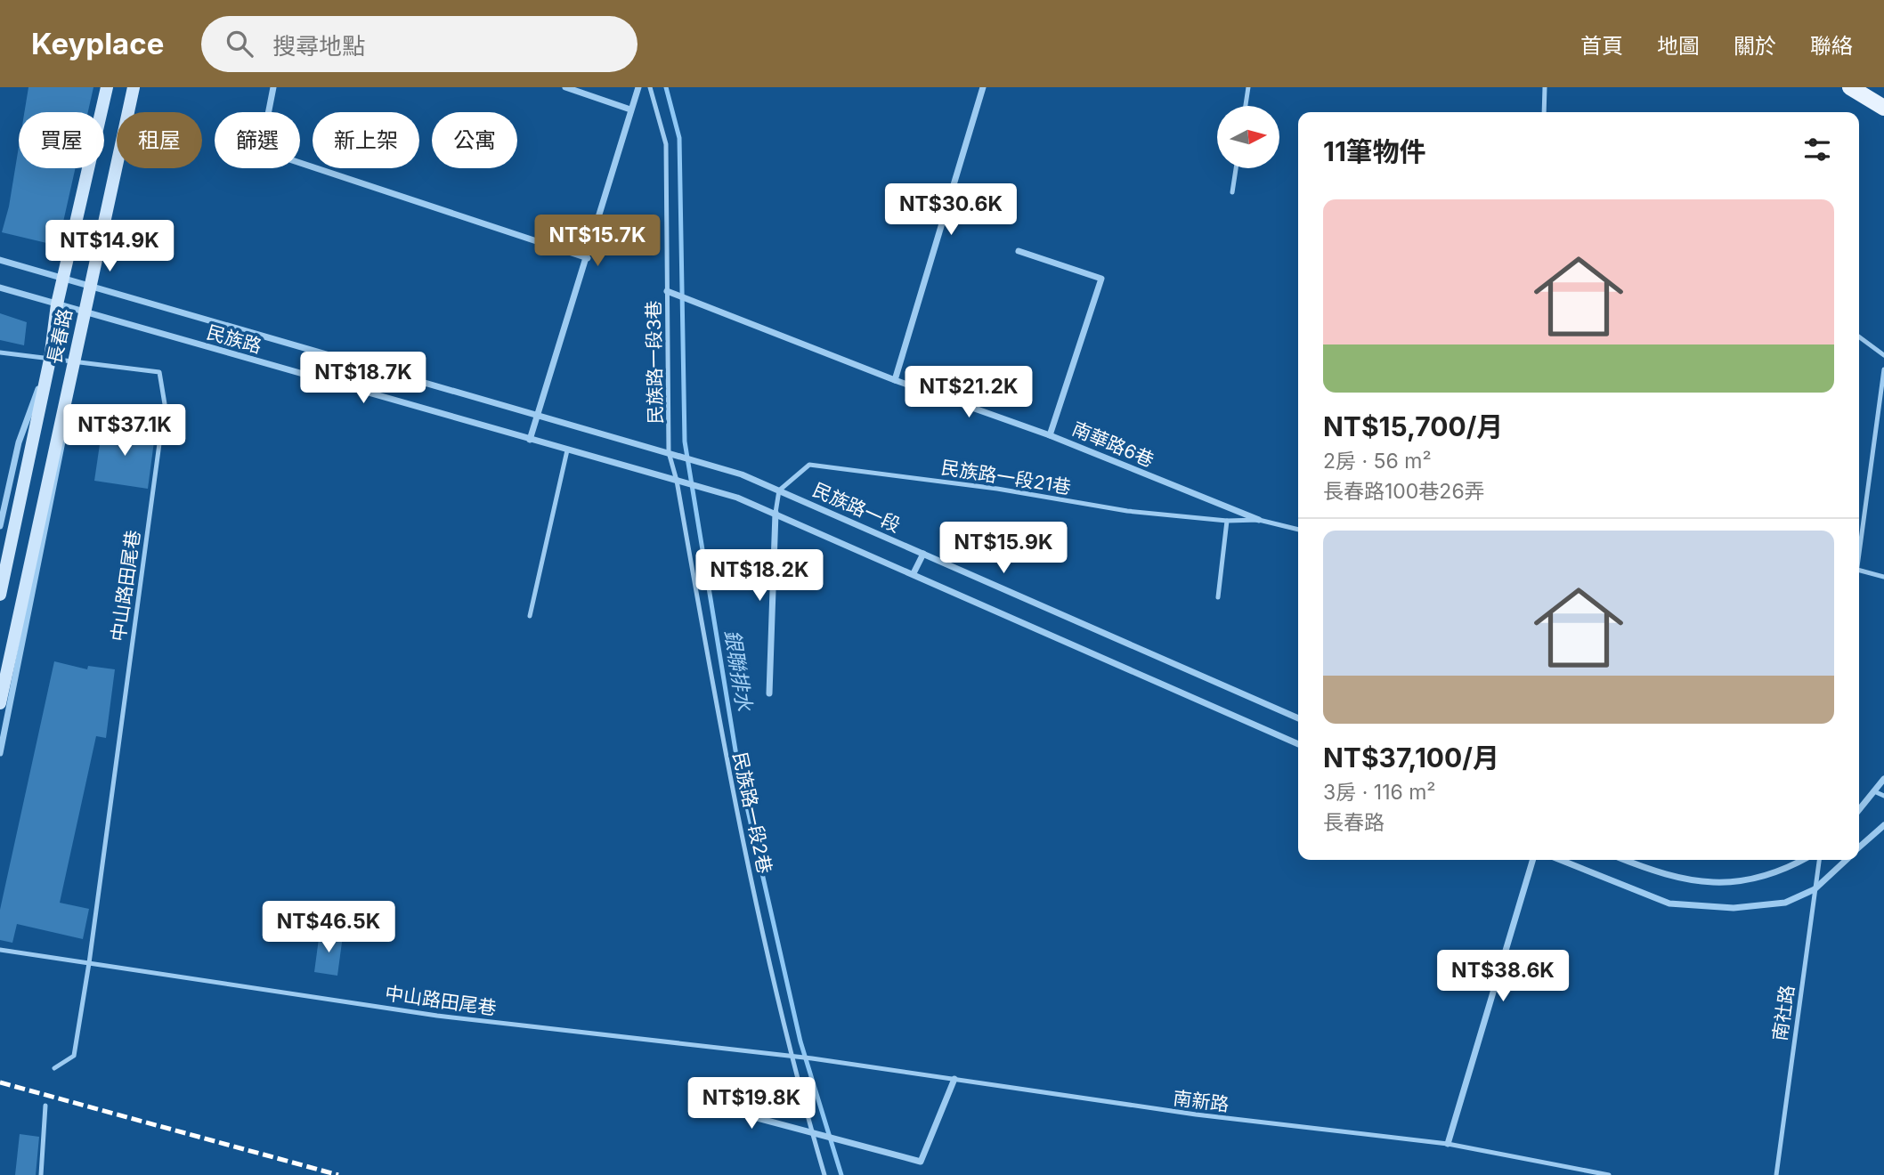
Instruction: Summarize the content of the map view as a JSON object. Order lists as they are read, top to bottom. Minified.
{"streets":{"street":["長春路","民族路","南華路6巷","民族路一段"],"lane":["民族路一段3巷","民族路一段21巷","中山路田尾巷","民族路一段2巷","南社路","南新路"]},"crossings":[["長春路","民族路"],["長春路","中山路田尾巷"],["民族路","民族路一段3巷"],["民族路","民族路一段"],["民族路","民族路一段2巷"],["民族路一段3巷","南華路6巷"],["民族路一段3巷","民族路一段"],["民族路一段3巷","民族路一段2巷"],["南華路6巷","民族路一段21巷"],["民族路一段21巷","民族路一段"],["民族路一段","民族路一段2巷"],["中山路田尾巷","民族路一段2巷"],["中山路田尾巷","南新路"],["民族路一段2巷","南新路"]],"water":["銀聯排水"],"north":"right","page":{"header":"Keyplace","search":"搜尋地點","nav":["首頁","地圖","關於","聯絡"],"chip":["買屋","租屋","篩選","新上架","公寓"],"heading":"11筆物件","price":["NT$30.6K","NT$15.7K","NT$14.9K","NT$18.7K","NT$21.2K","NT$37.1K","NT$15.9K","NT$18.2K","NT$46.5K","NT$38.6K","NT$19.8K"],"list":[{"name":"NT$15,700/月","note":"2房 · 56 m² · 長春路100巷26弄"},{"name":"NT$37,100/月","note":"3房 · 116 m² · 長春路"}]}}
